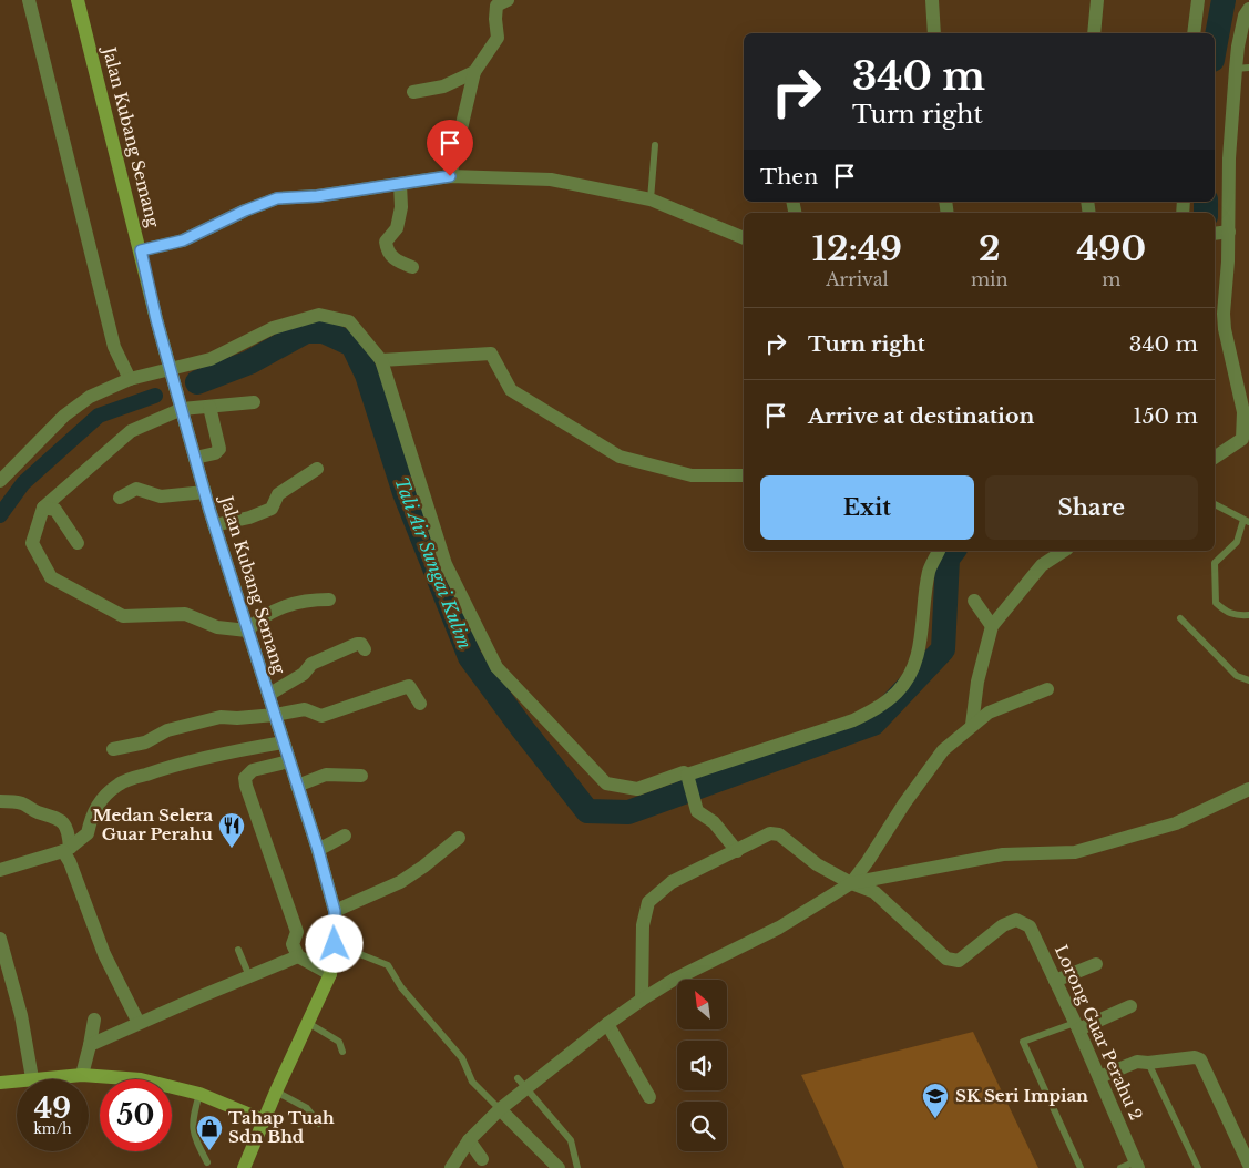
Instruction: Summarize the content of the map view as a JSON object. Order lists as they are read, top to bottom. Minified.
{"streets":{"main road":["Jalan Kubang Semang"],"street":["Lorong Guar Perahu 2"]},"water":["Tali Air Sungai Kulim"],"places":{"restaurant":["Medan Selera Guar Perahu"],"school or university":["SK Seri Impian"],"shop":["Tahap Tuah Sdn Bhd"]},"north":"top left","page":{"turn":["340 m","Turn right"],"then":"Then","eta":["12:49","Arrival","2","min","490","m"],"list":[{"name":"Turn right","value":"340 m"},{"name":"Arrive at destination","value":"150 m"}],"buttons":["Exit","Share"],"speed":"49 km/h","limit":"50"}}
